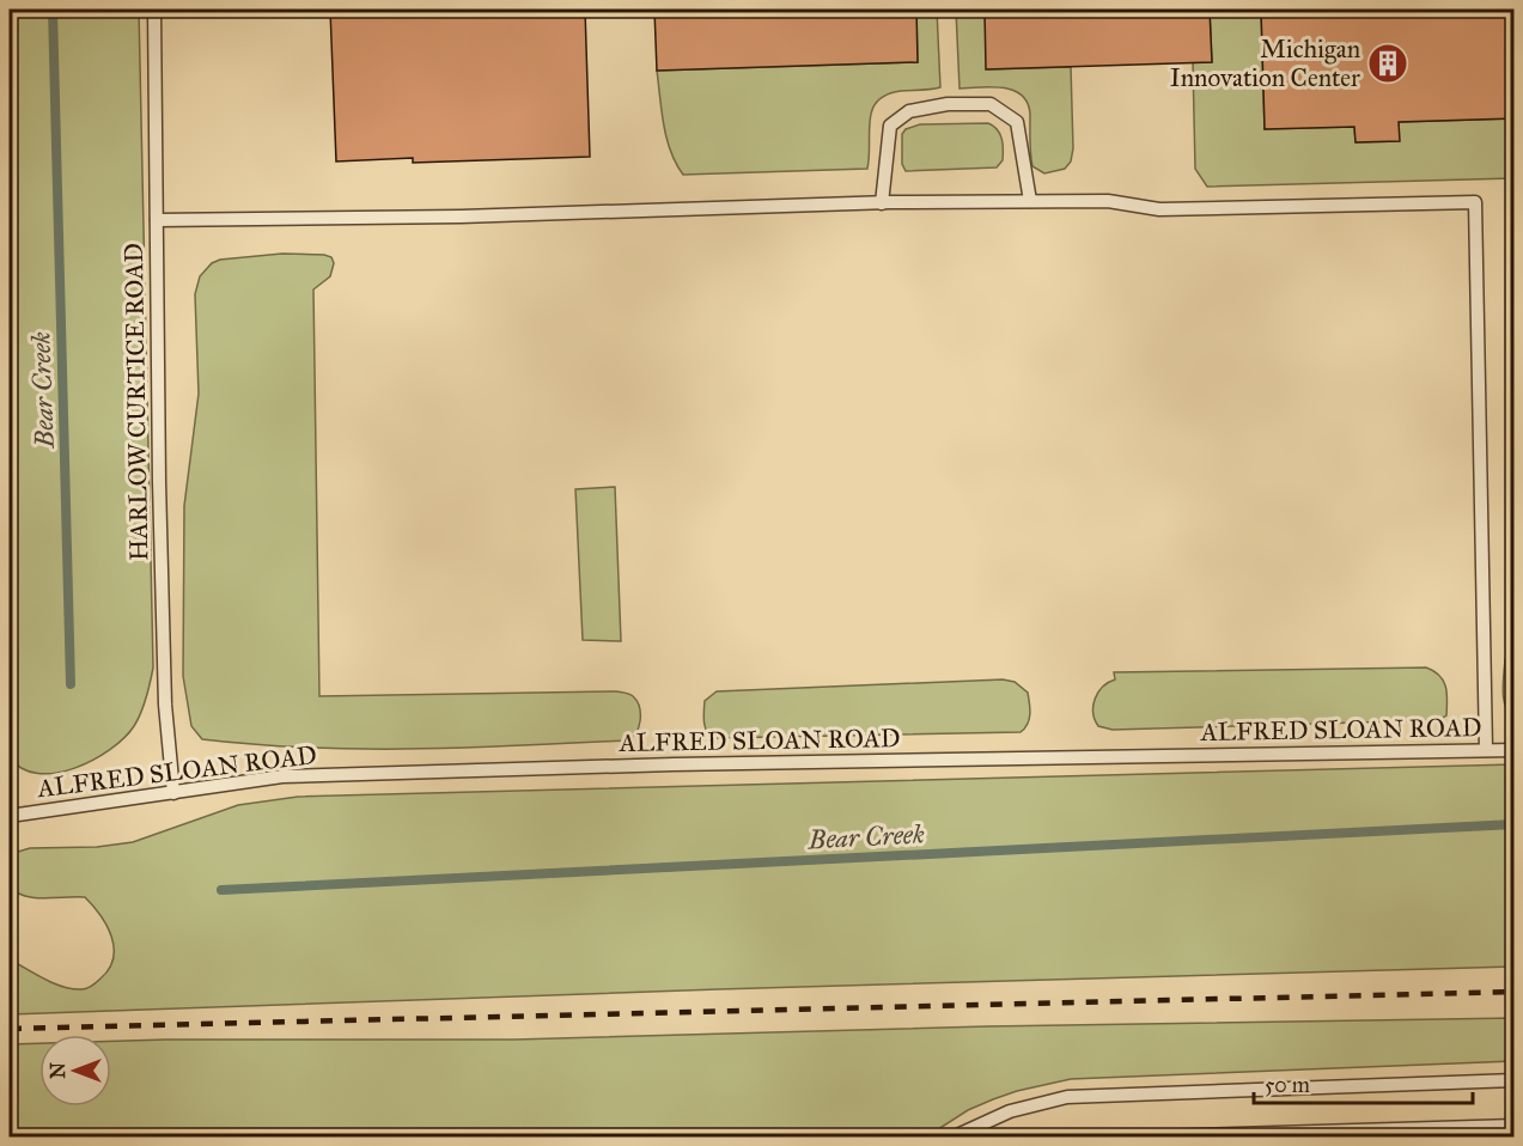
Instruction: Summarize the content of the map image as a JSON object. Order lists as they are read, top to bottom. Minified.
{"streets":{"lane":["HARLOW CURTICE ROAD","ALFRED SLOAN ROAD"]},"crossings":[["HARLOW CURTICE ROAD","ALFRED SLOAN ROAD"]],"water":["Bear Creek"],"places":{"building":["Michigan Innovation Center"]},"scale_bar":"50 m","north":"left"}
